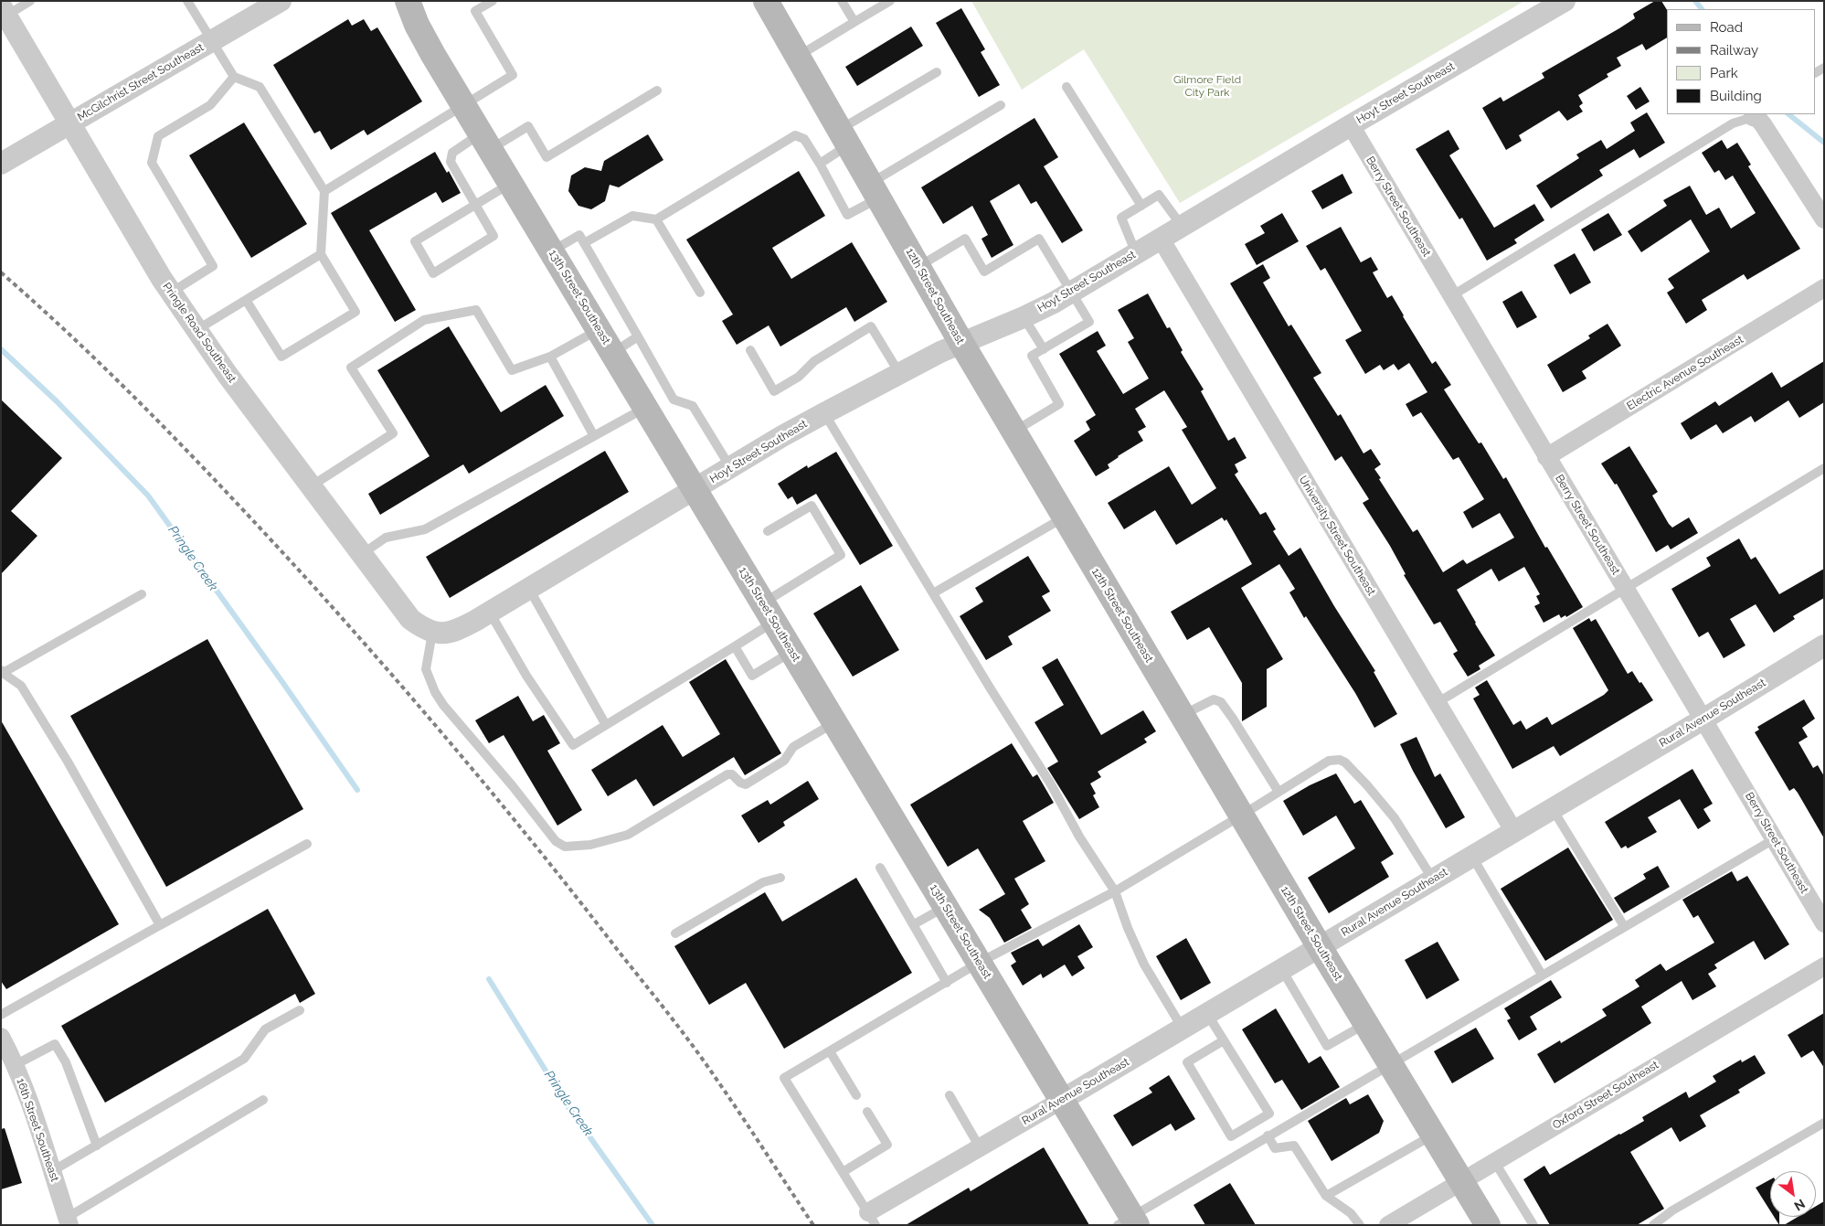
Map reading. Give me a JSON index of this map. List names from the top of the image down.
{
  "streets": {
    "main road": ["12th Street Southeast", "13th Street Southeast"],
    "street": [
      "McGilchrist Street Southeast",
      "Hoyt Street Southeast",
      "Berry Street Southeast",
      "Pringle Road Southeast",
      "Electric Avenue Southeast",
      "University Street Southeast",
      "Rural Avenue Southeast",
      "Oxford Street Southeast",
      "16th Street Southeast"
    ]
  },
  "crossings": [
    ["McGilchrist Street Southeast", "Pringle Road Southeast"],
    ["Hoyt Street Southeast", "Berry Street Southeast"],
    ["Hoyt Street Southeast", "12th Street Southeast"],
    ["Hoyt Street Southeast", "13th Street Southeast"],
    ["Hoyt Street Southeast", "Pringle Road Southeast"],
    ["Hoyt Street Southeast", "University Street Southeast"],
    ["Berry Street Southeast", "Electric Avenue Southeast"],
    ["Berry Street Southeast", "Rural Avenue Southeast"],
    ["12th Street Southeast", "Rural Avenue Southeast"],
    ["12th Street Southeast", "Oxford Street Southeast"],
    ["13th Street Southeast", "Rural Avenue Southeast"],
    ["University Street Southeast", "Rural Avenue Southeast"]
  ],
  "water": ["Pringle Creek"],
  "parks": ["Gilmore Field City Park"],
  "legend": [
    "Road",
    "Railway",
    "Park",
    "Building"
  ],
  "north": "bottom right"
}
